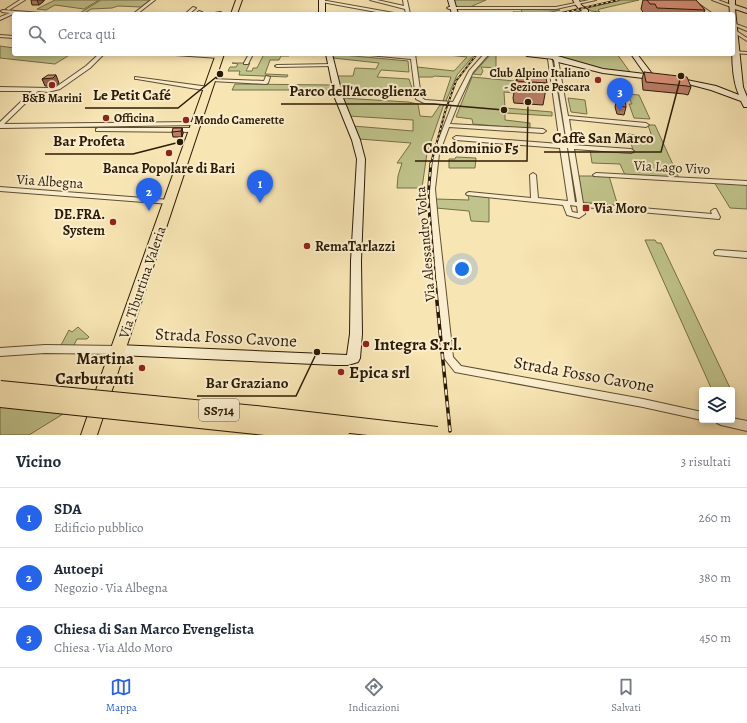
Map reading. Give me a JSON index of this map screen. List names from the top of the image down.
{
  "streets": {
    "highway": ["SS714"],
    "main road": ["Via Tiburtina Valeria"],
    "street": [
      "Via Lago Vivo",
      "Via Albegna",
      "Via Alessandro Volta",
      "Strada Fosso Cavone"
    ]
  },
  "crossings": [
    ["Via Albegna", "Via Tiburtina Valeria"],
    ["Via Alessandro Volta", "Strada Fosso Cavone"],
    ["Via Tiburtina Valeria", "Strada Fosso Cavone"]
  ],
  "places": {
    "other": [
      "Le Petit Café",
      "Caffè San Marco",
      "Club Alpino Italiano - Sezione Pescara",
      "B&B Marini",
      "Condominio F5",
      "Parco dell'Accoglienza",
      "Officina",
      "Mondo Camerette",
      "Bar Profeta",
      "Banca Popolare di Bari",
      "DE.FRA. System",
      "RemaTarlazzi",
      "Integra S.r.l.",
      "Bar Graziano",
      "Martina Carburanti",
      "Epica srl"
    ],
    "transit": ["Via Moro"]
  },
  "page": {
    "search": "Cerca qui",
    "pins": ["3", "1", "2"],
    "heading": ["Vicino", "3 risultati"],
    "list": [
      {
        "mark": "1",
        "name": "SDA",
        "note": "Edificio pubblico",
        "value": "260 m"
      },
      {
        "mark": "2",
        "name": "Autoepi",
        "note": "Negozio · Via Albegna",
        "value": "380 m"
      },
      {
        "mark": "3",
        "name": "Chiesa di San Marco Evengelista",
        "note": "Chiesa · Via Aldo Moro",
        "value": "450 m"
      }
    ],
    "nav": ["Mappa", "Indicazioni", "Salvati"]
  }
}
